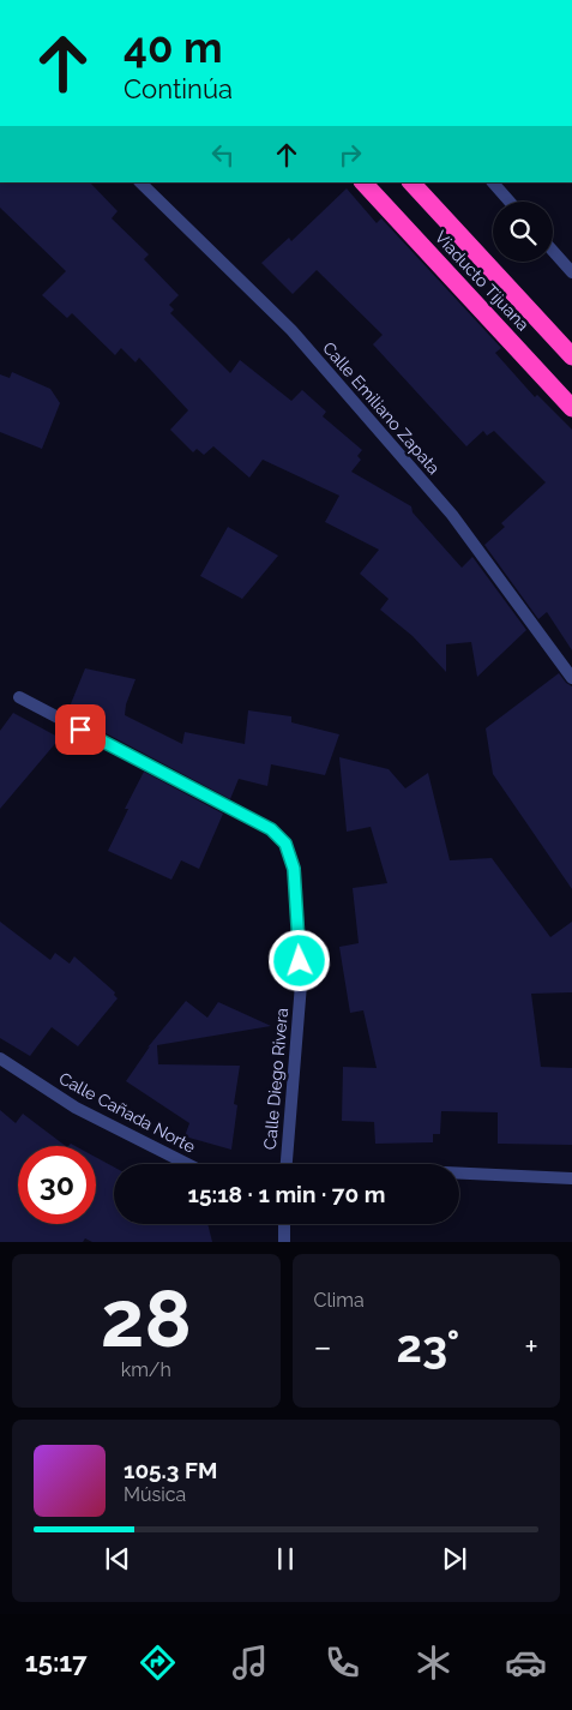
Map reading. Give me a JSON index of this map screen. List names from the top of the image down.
{
  "streets": {
    "highway": ["Viaducto Tijuana"],
    "street": ["Calle Emiliano Zapata", "Calle Diego Rivera", "Calle Cañada Norte"]
  },
  "page": {
    "turn": ["40 m", "Continúa"],
    "limit": "30",
    "trip": "15:18 · 1 min · 70 m",
    "tile": [
      ["28", "km/h"],
      "Clima"
    ],
    "heat": ["−", "23°", "+"],
    "song": ["105.3 FM", "Música"],
    "tabs": "15:17"
  }
}
